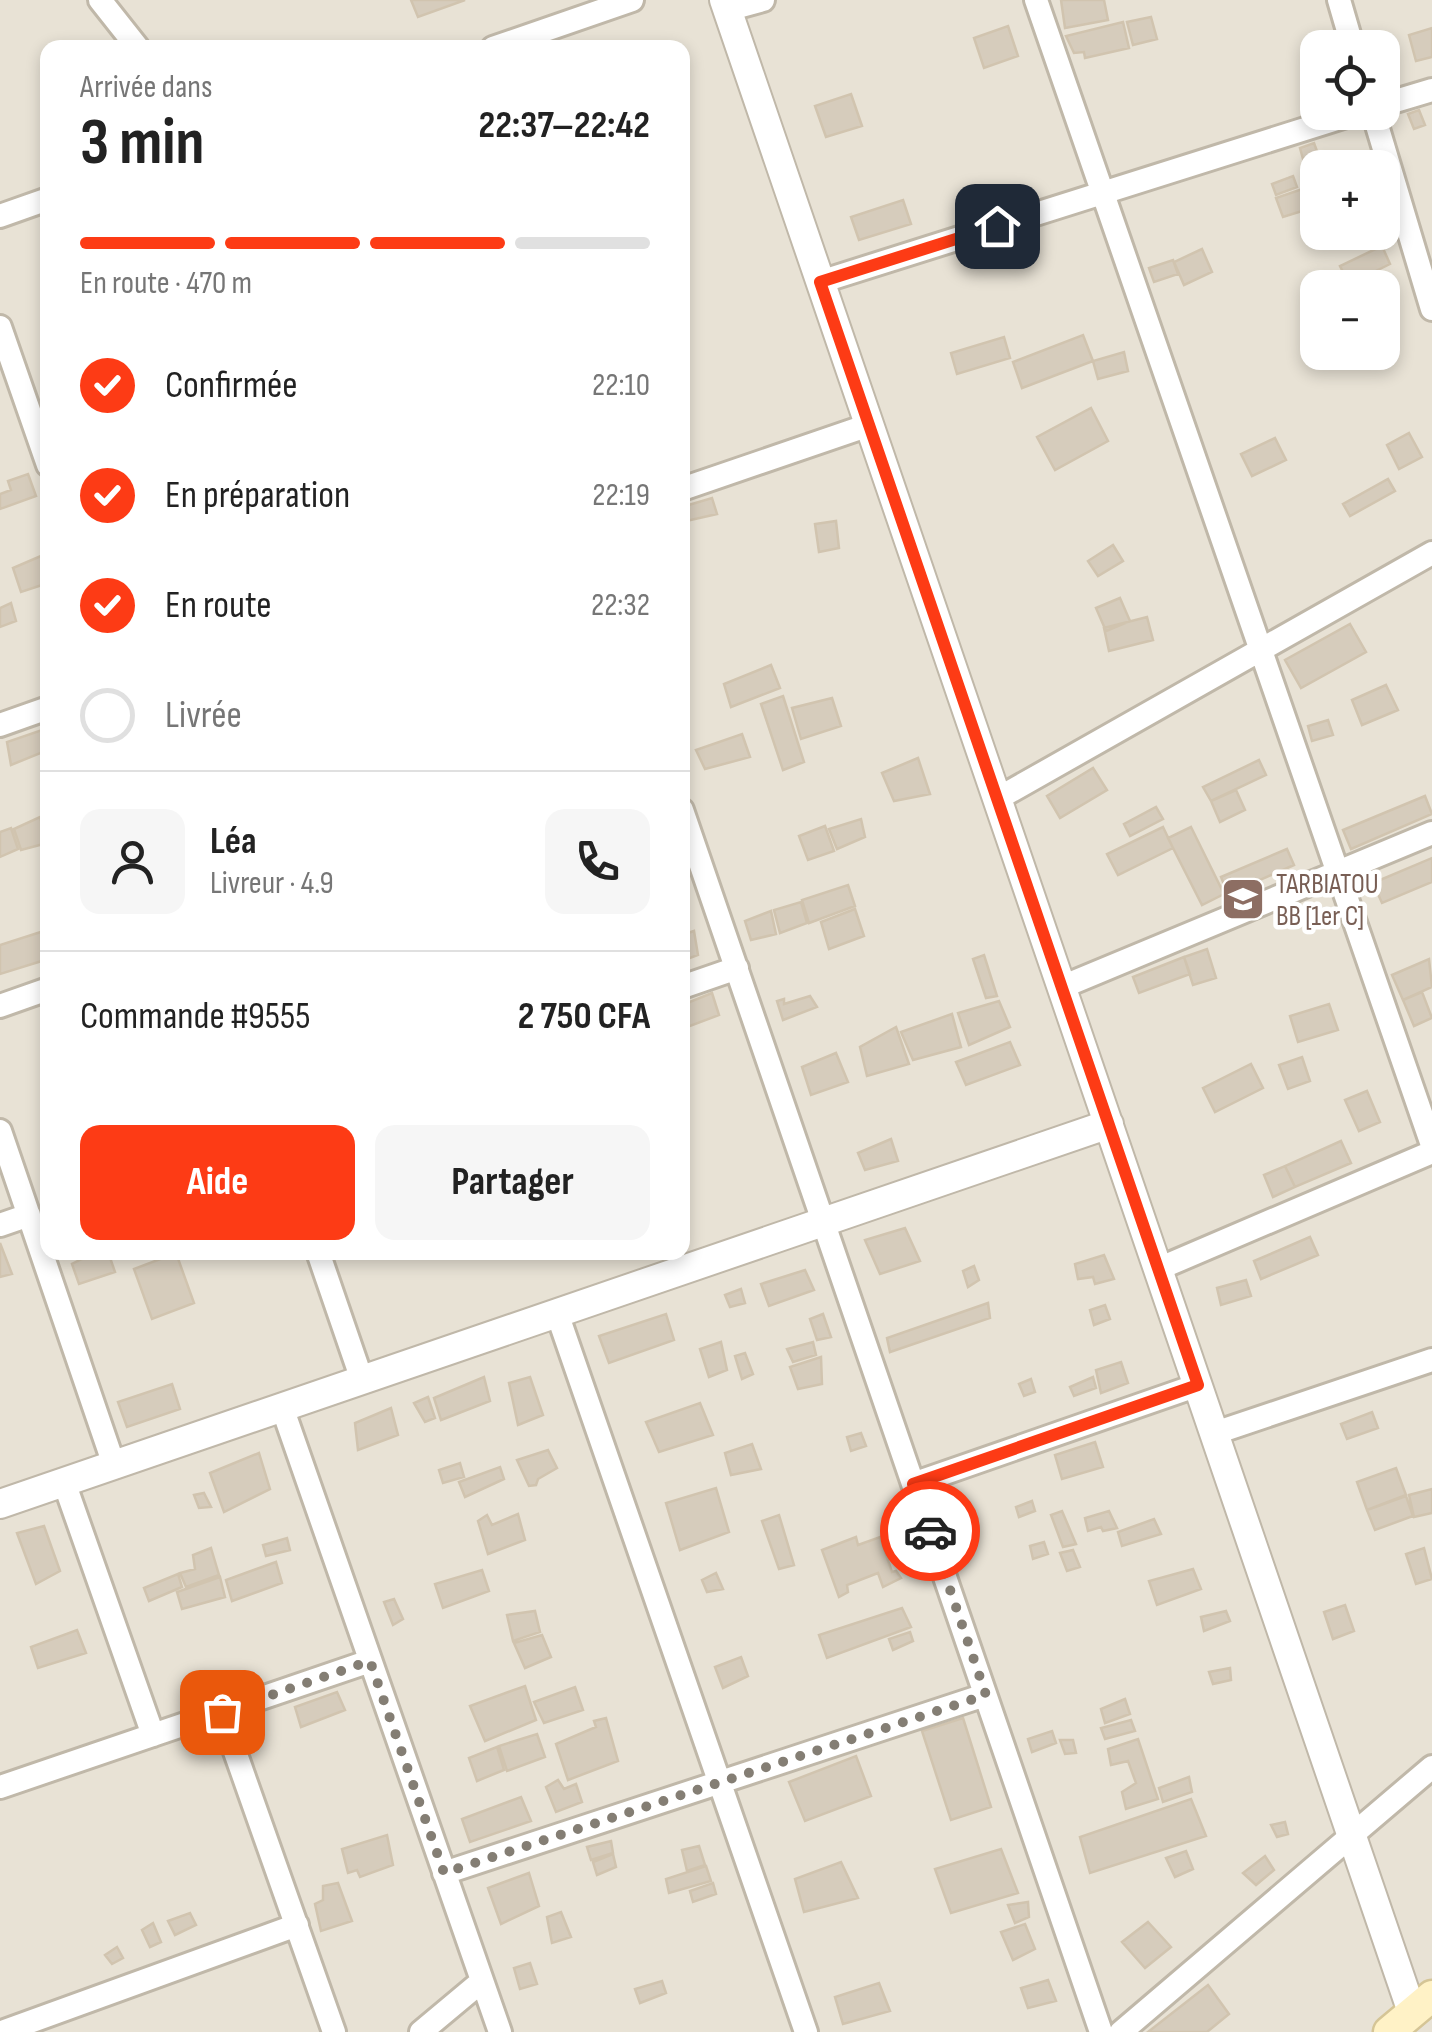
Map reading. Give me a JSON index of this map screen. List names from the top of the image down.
{
  "places": {
    "school or university": ["TARBIATOU BB [1er C]"]
  },
  "page": {
    "map_buttons": ["+", "−"],
    "heading": ["3 min", "Arrivée dans", "22:37–22:42"],
    "panel": [
      "Léa",
      "Livreur · 4.9",
      "Commande #9555",
      "2 750 CFA"
    ],
    "bar": "En route · 470 m",
    "list": [
      ["Confirmée", "22:10"],
      ["En préparation", "22:19"],
      ["En route", "22:32"],
      "Livrée"
    ],
    "buttons": ["Aide", "Partager"]
  }
}
